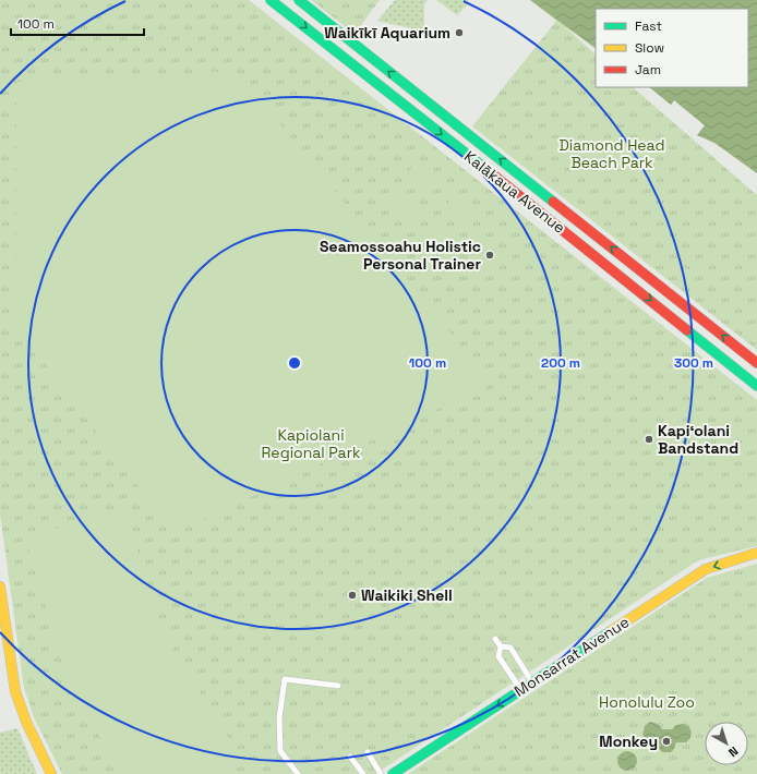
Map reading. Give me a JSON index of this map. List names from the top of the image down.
{
  "streets": {
    "street": ["Kalākaua Avenue", "Monsarrat Avenue"]
  },
  "one_way": ["Monsarrat Avenue"],
  "parks": ["Diamond Head Beach Park", "Kapiolani Regional Park", "Honolulu Zoo"],
  "places": [
    "Waikīkī Aquarium",
    "Seamossoahu Holistic Personal Trainer",
    "Kapiʻolani Bandstand",
    "Waikiki Shell",
    "Monkey"
  ],
  "legend": ["Fast", "Slow", "Jam"],
  "scale_bar": "100 m",
  "north": "bottom right",
  "rings": ["100 m", "200 m", "300 m"]
}
